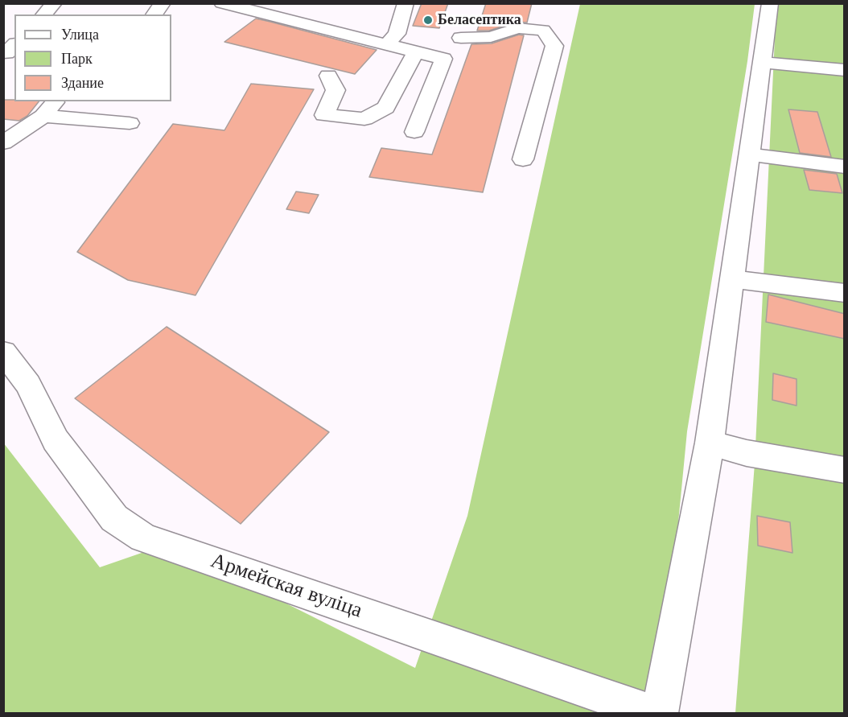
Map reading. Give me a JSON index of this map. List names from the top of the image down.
{
  "streets": {
    "street": ["Армейская вуліца"]
  },
  "places": ["Беласептика"],
  "legend": ["Улица", "Парк", "Здание"]
}
